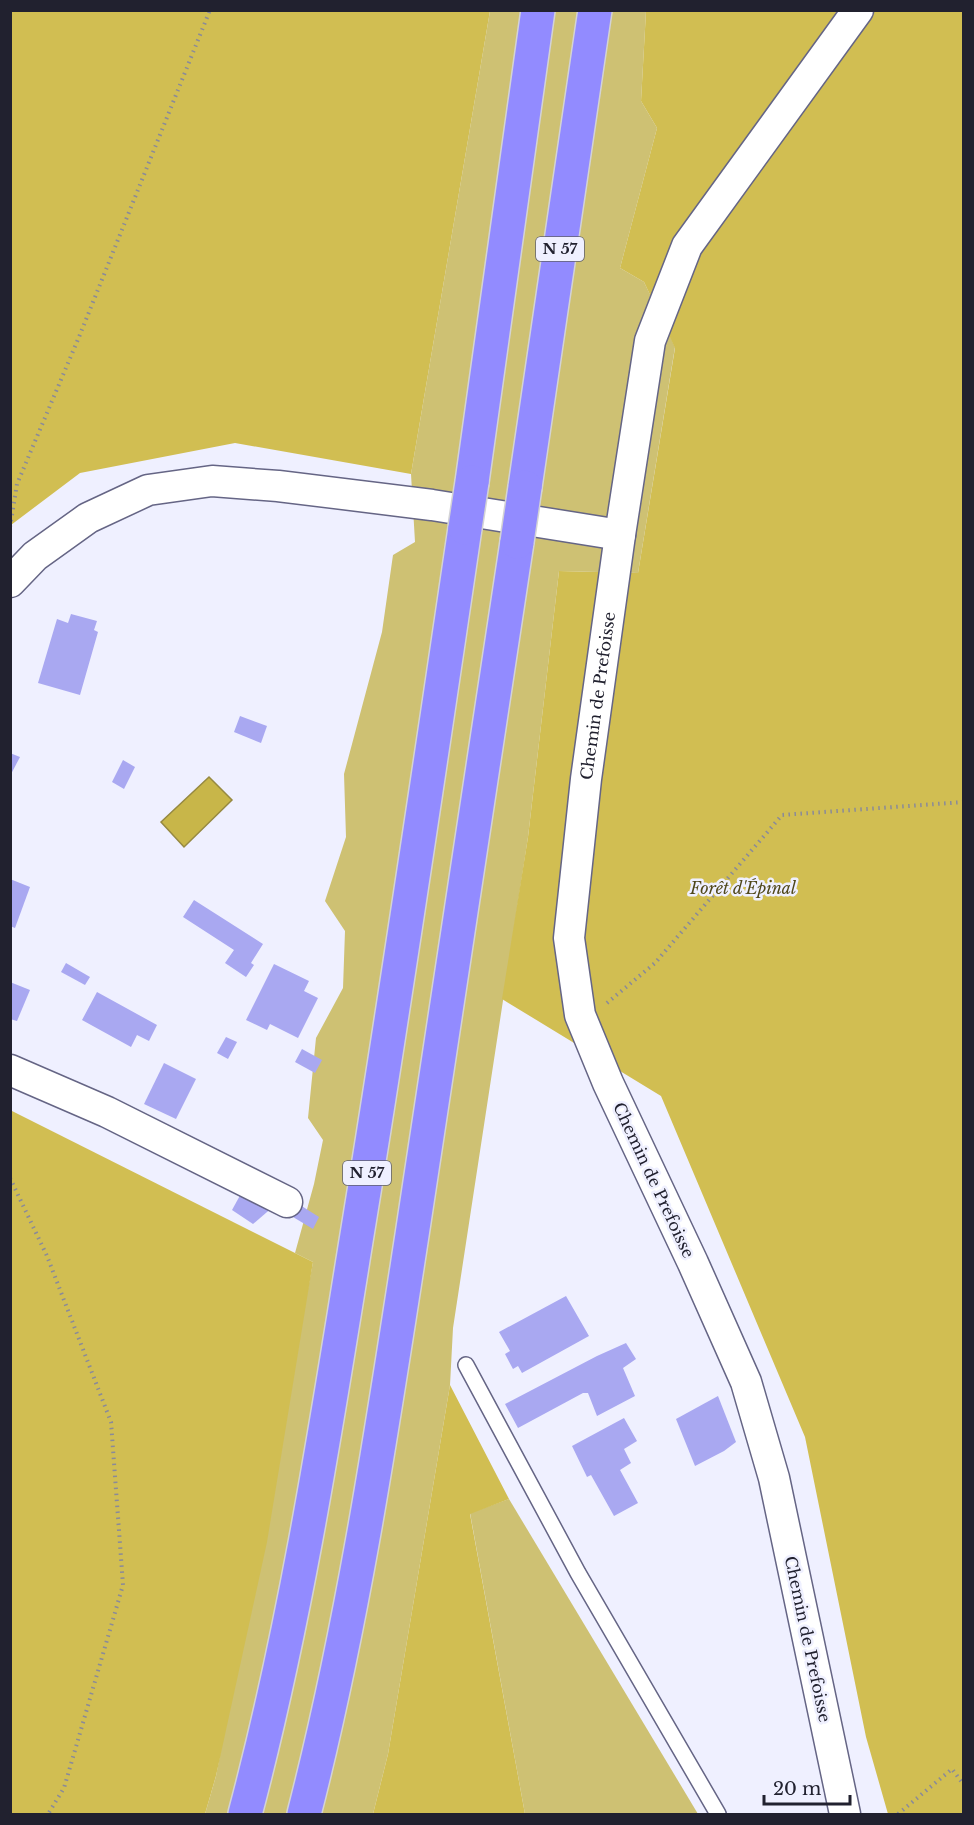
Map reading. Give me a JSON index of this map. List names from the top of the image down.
{
  "streets": {
    "highway": ["N 57"],
    "street": ["Chemin de Prefoisse"]
  },
  "parks": ["Forêt d'Épinal"],
  "scale_bar": "20 m"
}
